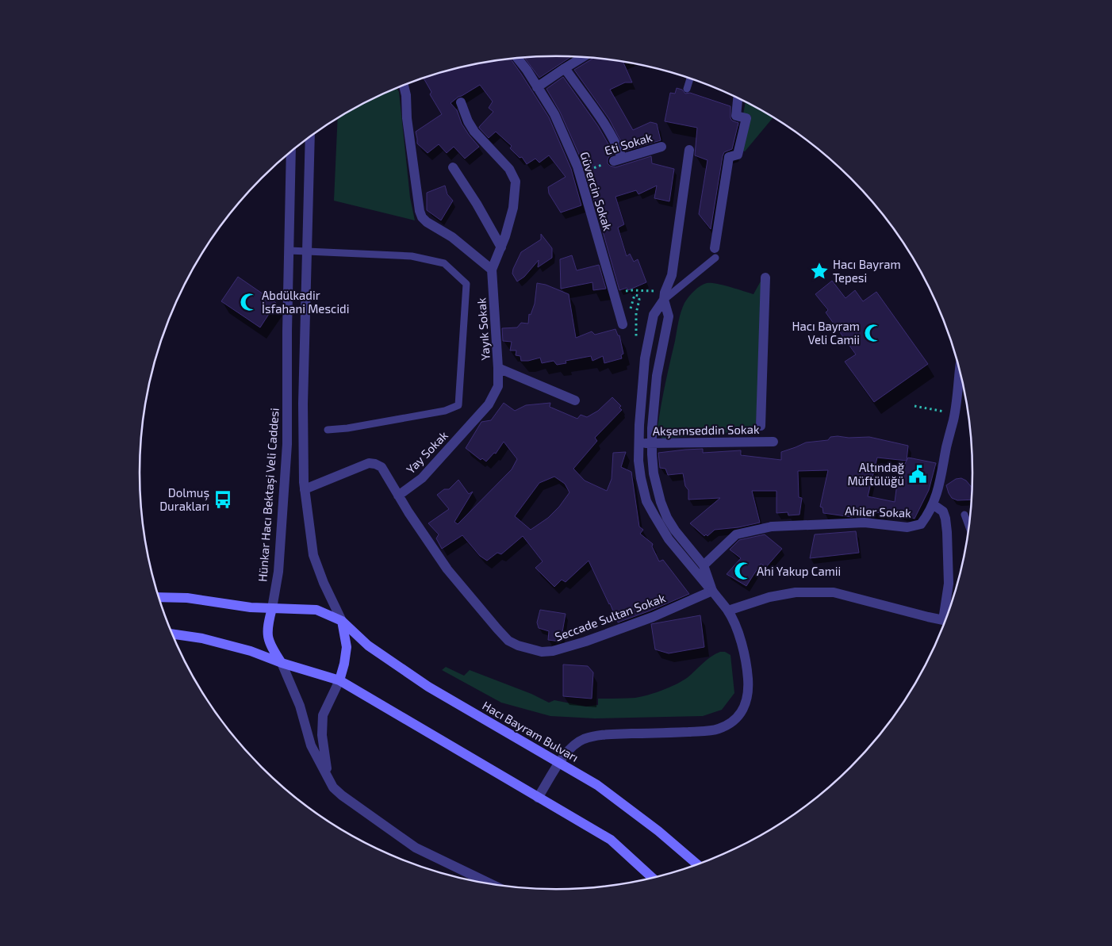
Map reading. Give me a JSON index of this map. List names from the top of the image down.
{
  "streets": {
    "main road": ["Hacı Bayram Bulvarı"],
    "street": [
      "Eti Sokak",
      "Güvercin Sokak",
      "Yayık Sokak",
      "Akşemseddin Sokak",
      "Yay Sokak",
      "Hünkar Hacı Bektaşi Veli Caddesi",
      "Ahiler Sokak",
      "Seccade Sultan Sokak"
    ]
  },
  "crossings": [
    ["Eti Sokak", "Güvercin Sokak"],
    ["Yayık Sokak", "Yay Sokak"],
    ["Yay Sokak", "Seccade Sultan Sokak"],
    ["Hünkar Hacı Bektaşi Veli Caddesi", "Hacı Bayram Bulvarı"]
  ],
  "places": {
    "place": ["Hacı Bayram Tepesi"],
    "mosque": ["Abdülkadir İsfahani Mescidi", "Hacı Bayram Veli Camii", "Ahi Yakup Camii"],
    "public building": ["Altındağ Müftülüğü"],
    "bus stop": ["Dolmuş Durakları"]
  }
}
